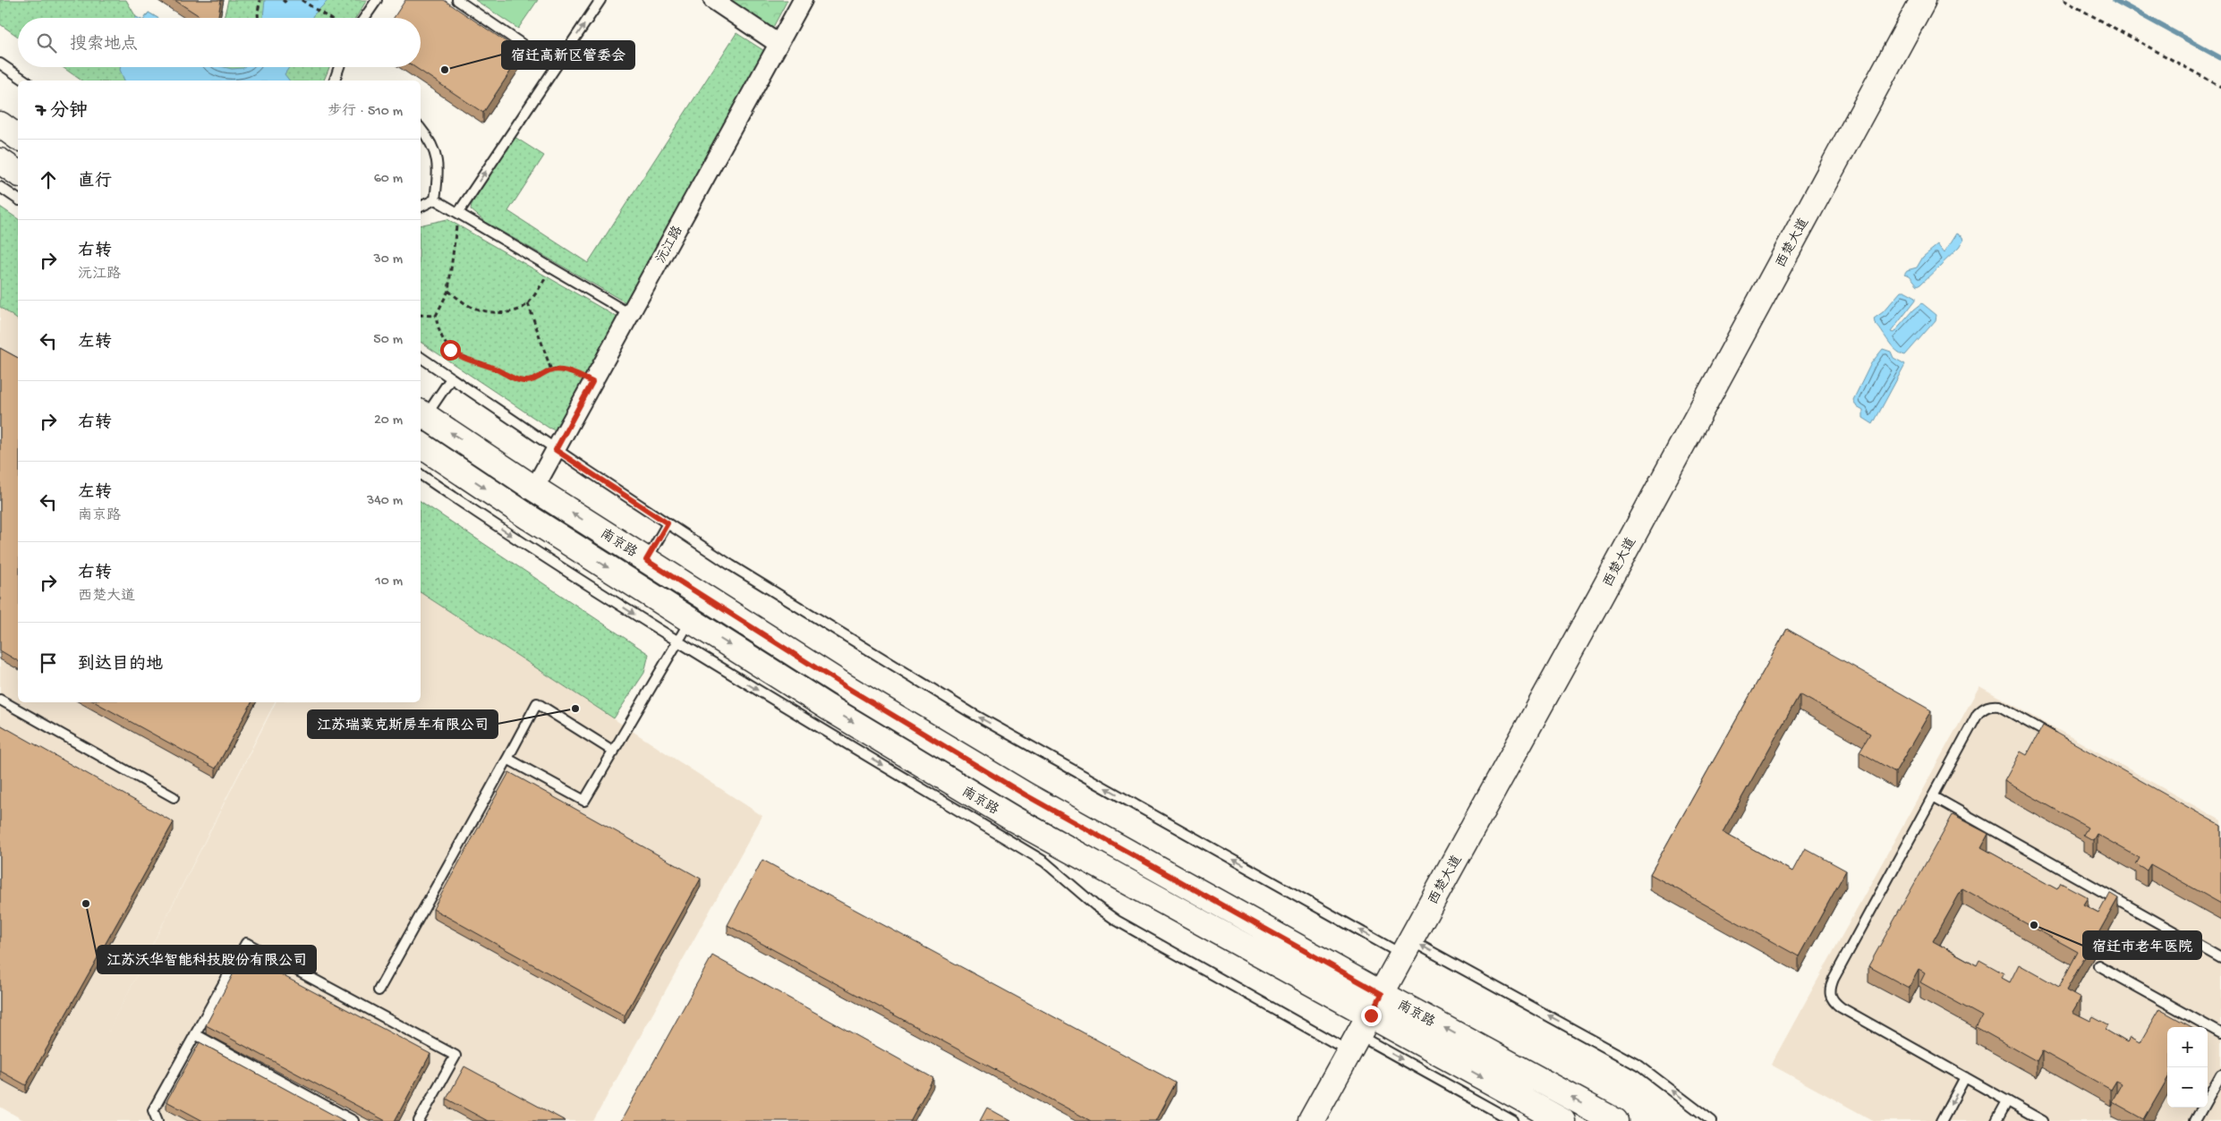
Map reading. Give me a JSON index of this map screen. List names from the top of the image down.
{
  "streets": {
    "main road": ["西楚大道", "南京路"],
    "street": ["沅江路"]
  },
  "crossings": [
    ["西楚大道", "南京路"],
    ["沅江路", "南京路"]
  ],
  "places": [
    "宿迁高新区管委会",
    "江苏瑞莱克斯房车有限公司",
    "江苏沃华智能科技股份有限公司",
    "宿迁市老年医院"
  ],
  "page": {
    "search": "搜索地点",
    "heading": ["7 分钟", "步行 · 510 m"],
    "list": [
      ["直行", "60 m"],
      ["右转", "沅江路", "30 m"],
      ["左转", "50 m"],
      ["右转", "20 m"],
      ["左转", "南京路", "340 m"],
      ["右转", "西楚大道", "10 m"],
      "到达目的地"
    ],
    "map_buttons": ["+", "−"]
  }
}
